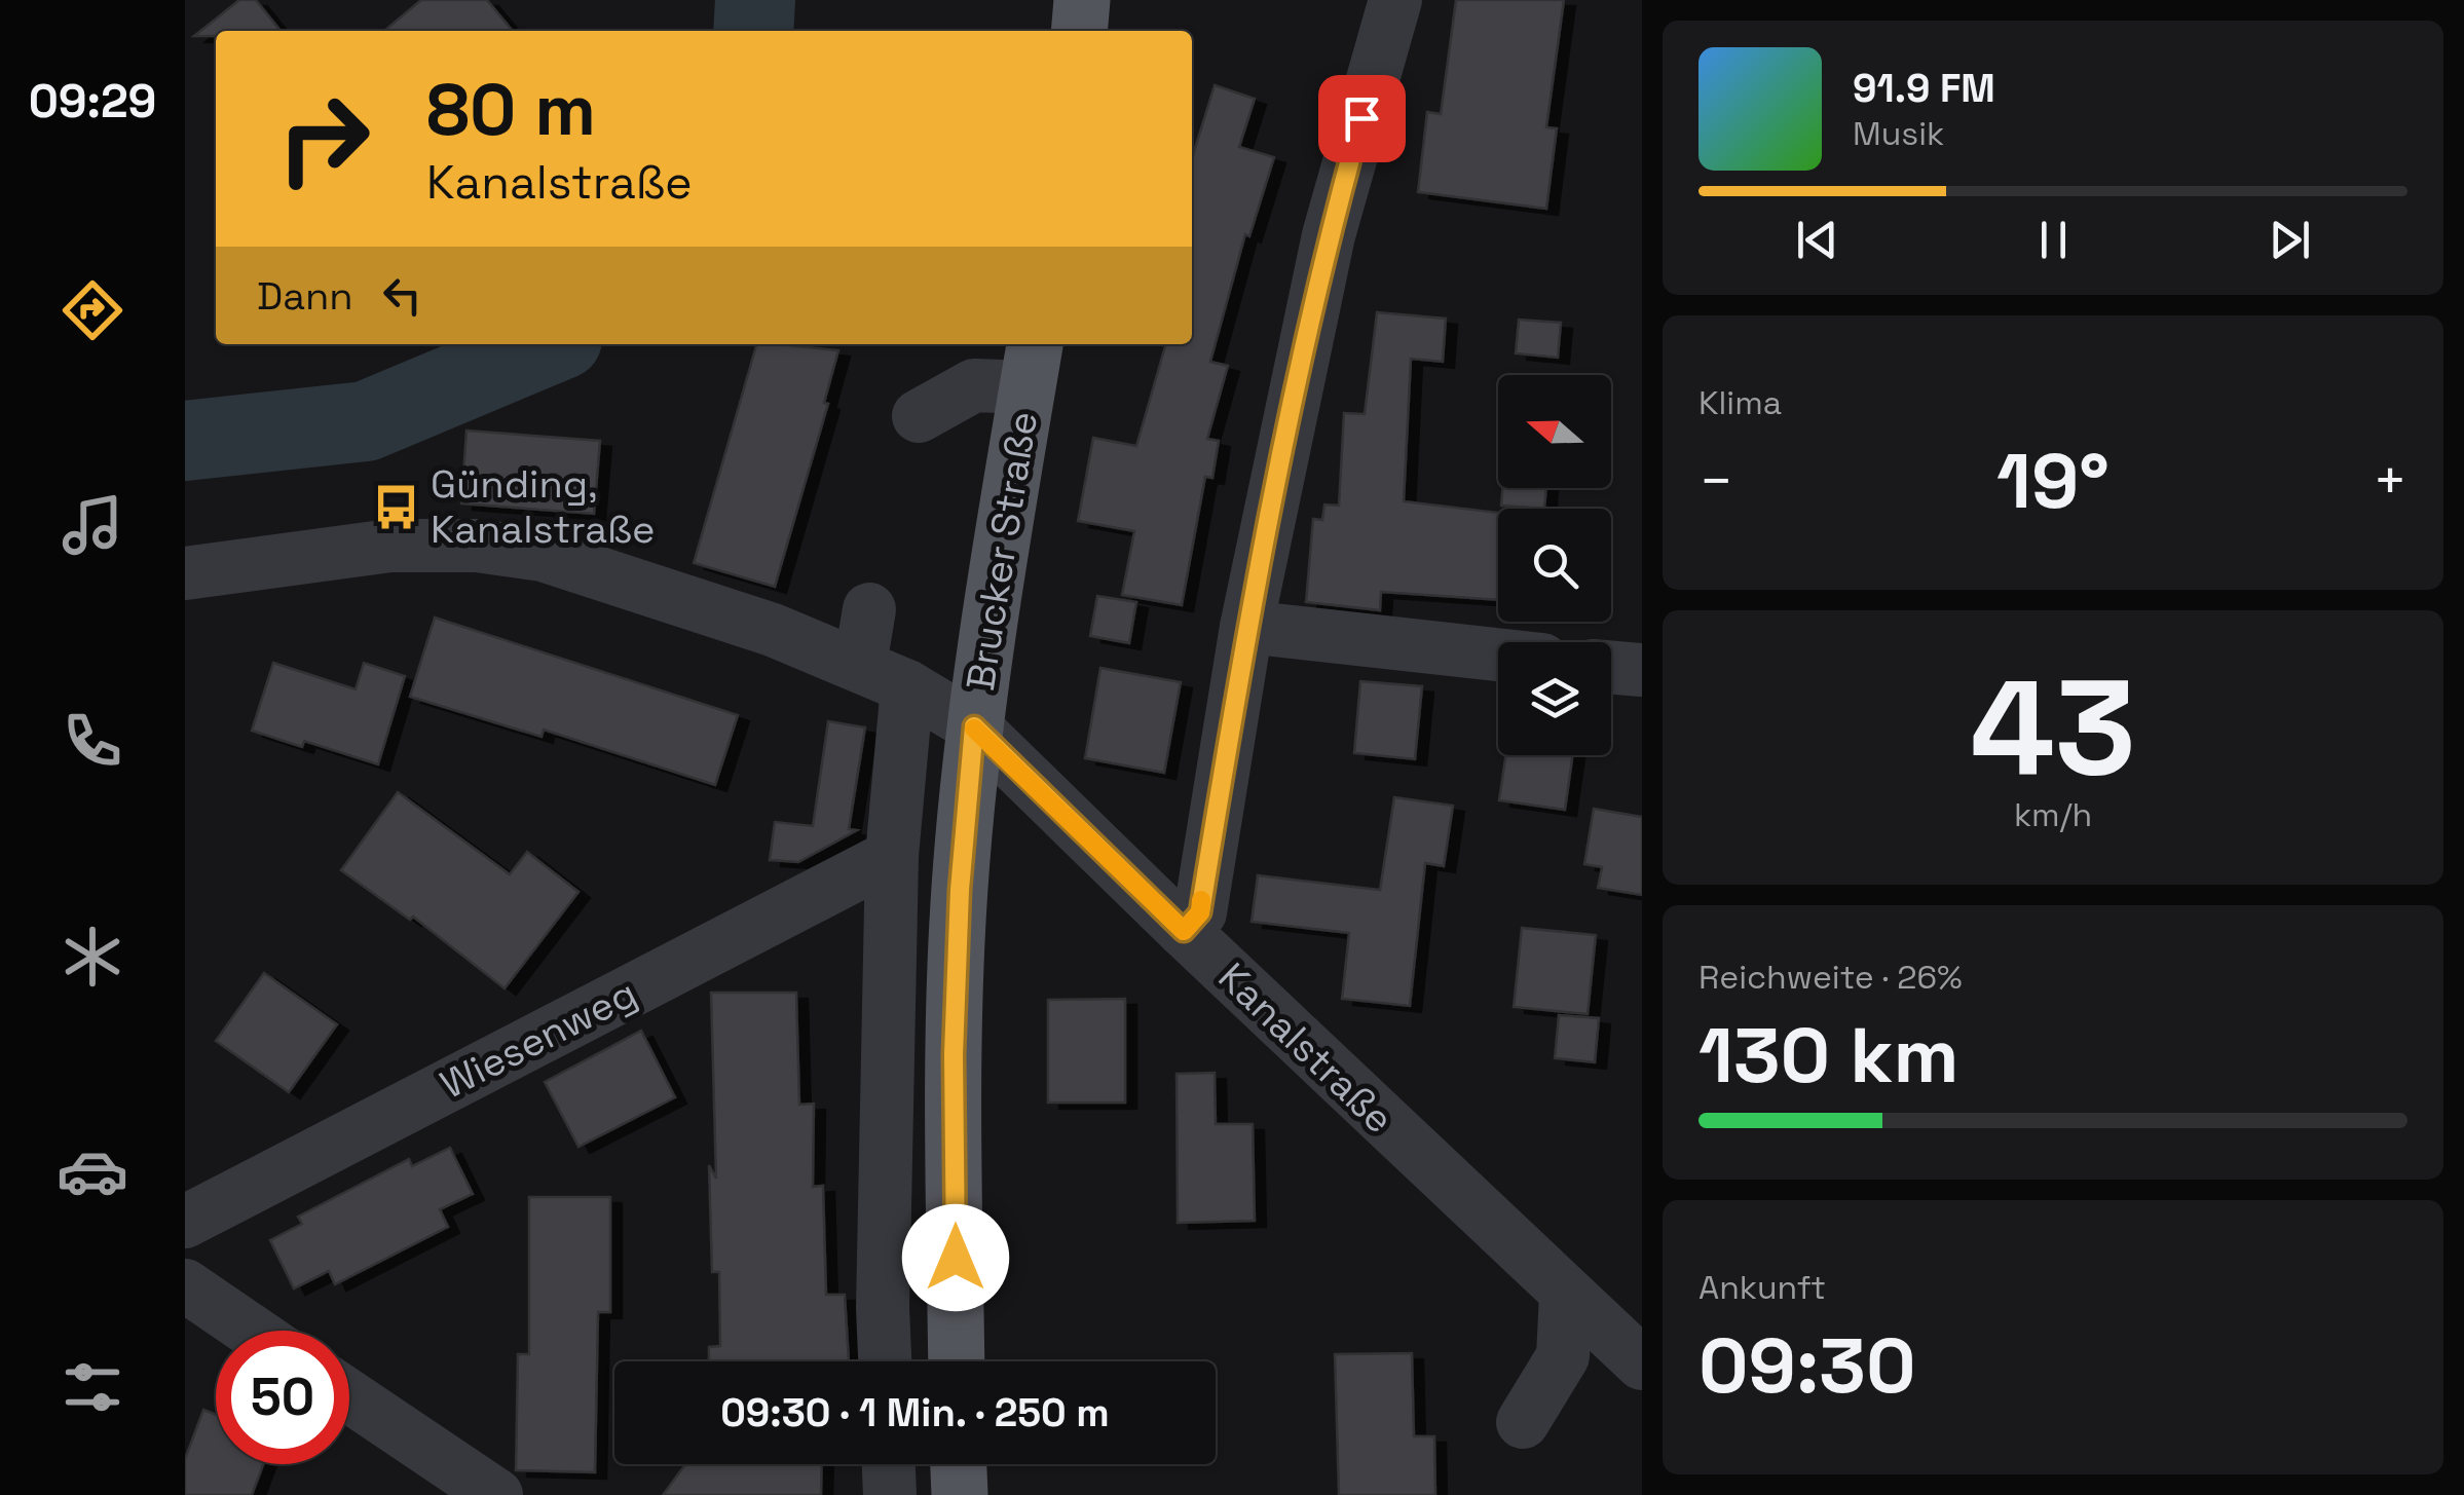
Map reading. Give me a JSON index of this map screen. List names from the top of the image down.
{
  "streets": {
    "main road": ["Brucker Straße"],
    "street": ["Wiesenweg", "Kanalstraße"]
  },
  "crossings": [
    ["Brucker Straße", "Kanalstraße"]
  ],
  "places": {
    "bus stop": ["Günding, Kanalstraße"]
  },
  "north": "left",
  "page": {
    "tabs": "09:29",
    "turn": ["80 m", "Kanalstraße"],
    "song": ["91.9 FM", "Musik"],
    "then": "Dann",
    "tile": [
      "Klima",
      ["43", "km/h"],
      ["Reichweite · 26%", "130 km"],
      ["Ankunft", "09:30"]
    ],
    "heat": ["−", "19°", "+"],
    "limit": "50",
    "trip": "09:30 · 1 Min. · 250 m"
  }
}
